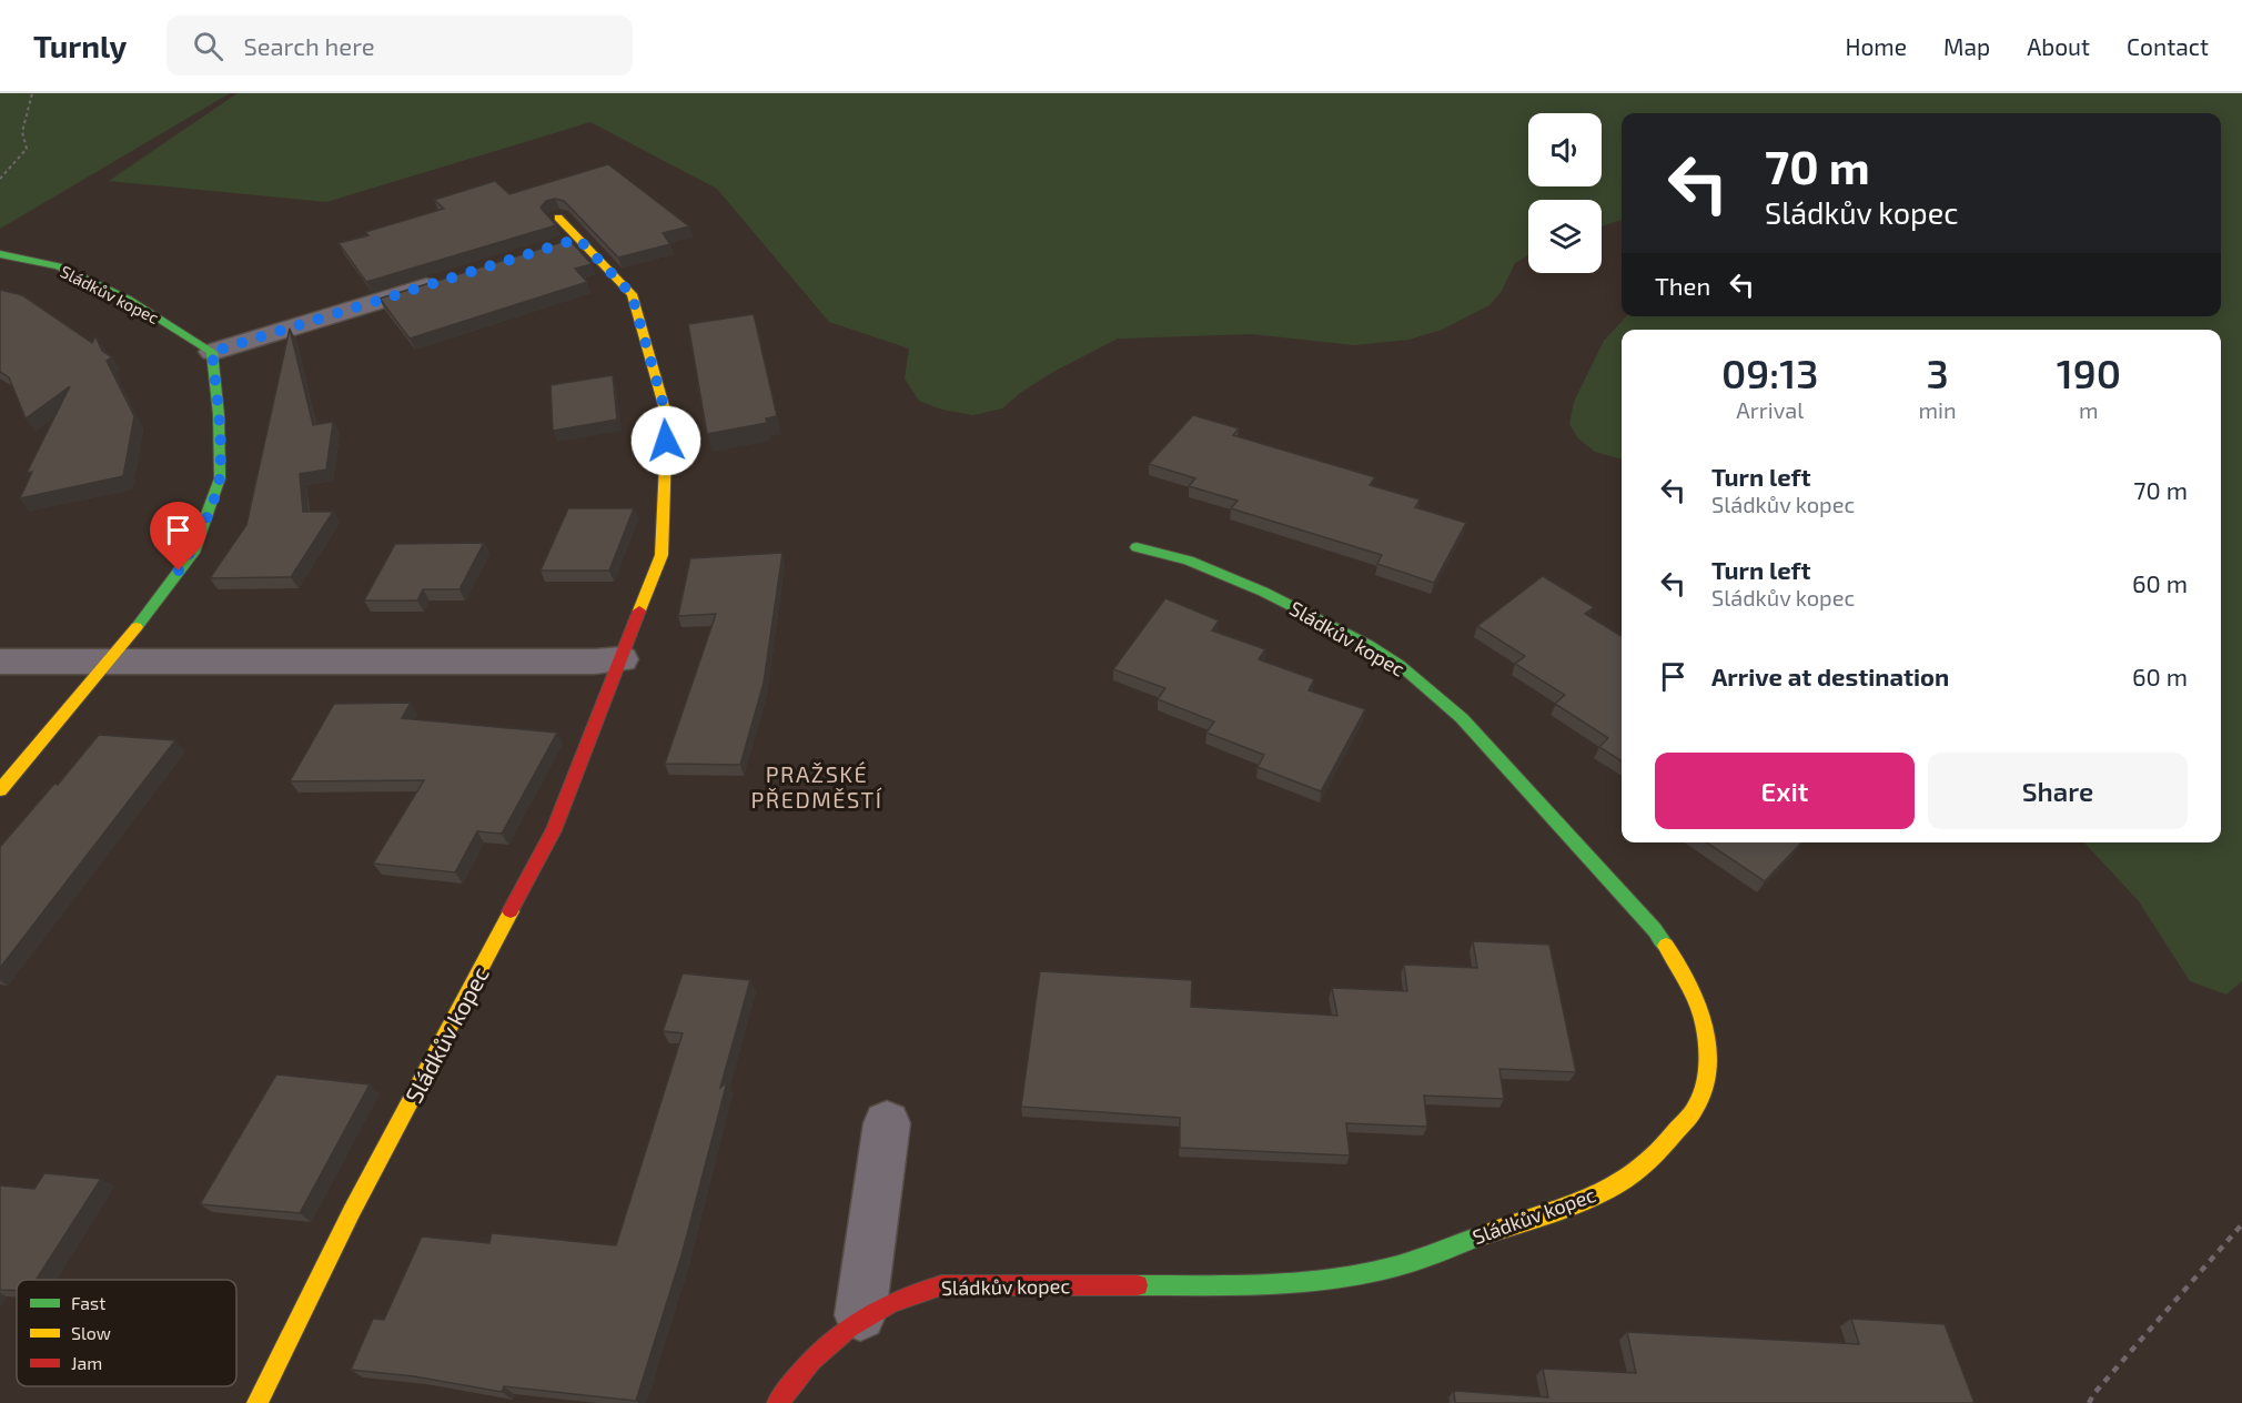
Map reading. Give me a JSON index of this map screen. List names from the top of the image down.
{
  "streets": {
    "street": ["Sládkův kopec"]
  },
  "districts": ["PRAŽSKÉ PŘEDMĚSTÍ"],
  "legend": ["Fast", "Slow", "Jam"],
  "page": {
    "header": "Turnly",
    "search": "Search here",
    "nav": [
      "Home",
      "Map",
      "About",
      "Contact"
    ],
    "turn": ["70 m", "Sládkův kopec"],
    "then": "Then",
    "eta": [
      "09:13",
      "Arrival",
      "3",
      "min",
      "190",
      "m"
    ],
    "list": [
      {
        "name": "Turn left",
        "note": "Sládkův kopec",
        "value": "70 m"
      },
      {
        "name": "Turn left",
        "note": "Sládkův kopec",
        "value": "60 m"
      },
      {
        "name": "Arrive at destination",
        "value": "60 m"
      }
    ],
    "buttons": ["Exit", "Share"]
  }
}
